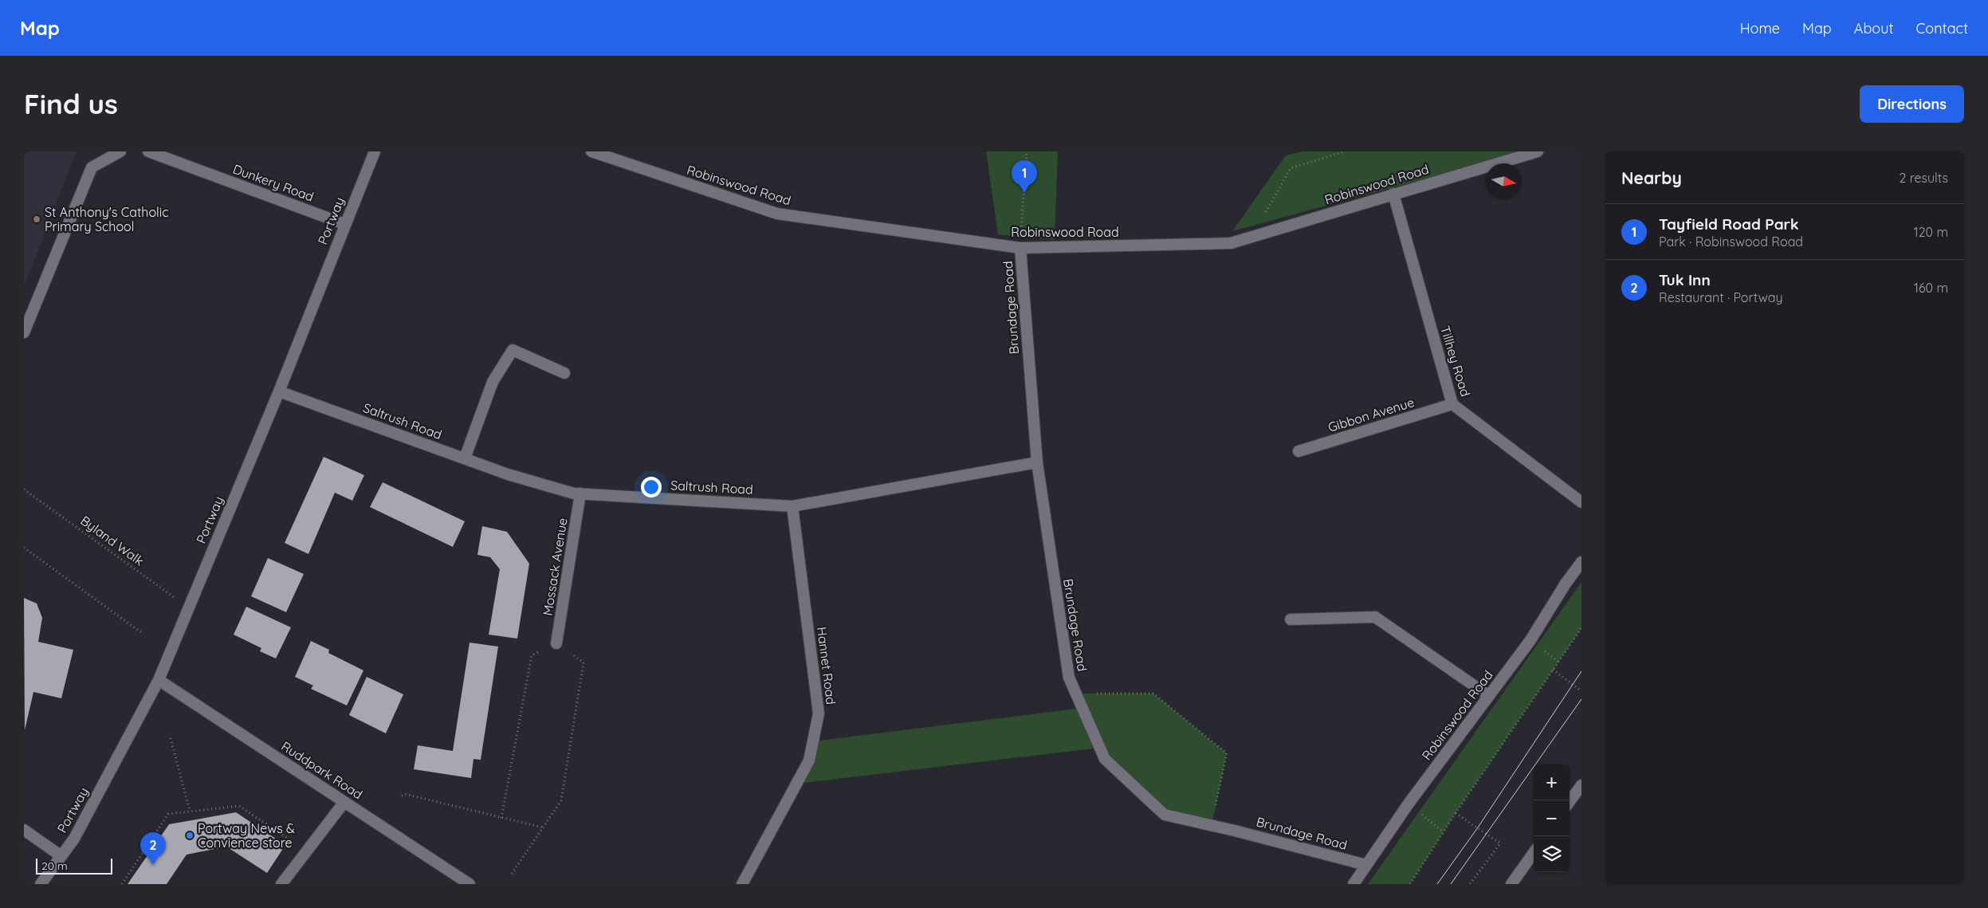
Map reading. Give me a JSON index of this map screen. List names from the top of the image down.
{
  "streets": {
    "street": [
      "Dunkery Road",
      "Robinswood Road",
      "Portway",
      "Brundage Road",
      "Tillhey Road",
      "Gibbon Avenue",
      "Saltrush Road",
      "Mossack Avenue",
      "Hannet Road",
      "Ruddpark Road"
    ],
    "path": ["Byland Walk"]
  },
  "crossings": [
    ["Dunkery Road", "Portway"],
    ["Robinswood Road", "Brundage Road"],
    ["Robinswood Road", "Tillhey Road"],
    ["Portway", "Saltrush Road"],
    ["Portway", "Byland Walk"],
    ["Portway", "Ruddpark Road"],
    ["Brundage Road", "Saltrush Road"],
    ["Tillhey Road", "Gibbon Avenue"],
    ["Saltrush Road", "Mossack Avenue"],
    ["Saltrush Road", "Hannet Road"]
  ],
  "places": ["St Anthony's Catholic Primary School", "Portway News & Convience store"],
  "scale_bar": "20 m",
  "north": "right",
  "page": {
    "header": "Map",
    "nav": [
      "Home",
      "Map",
      "About",
      "Contact"
    ],
    "buttons": "Directions",
    "title": "Find us",
    "heading": ["Nearby", "2 results"],
    "pins": ["1", "2"],
    "list": [
      {
        "mark": "1",
        "name": "Tayfield Road Park",
        "note": "Park · Robinswood Road",
        "value": "120 m"
      },
      {
        "mark": "2",
        "name": "Tuk Inn",
        "note": "Restaurant · Portway",
        "value": "160 m"
      }
    ],
    "map_buttons": ["+", "−"],
    "scale": "20 m"
  }
}
